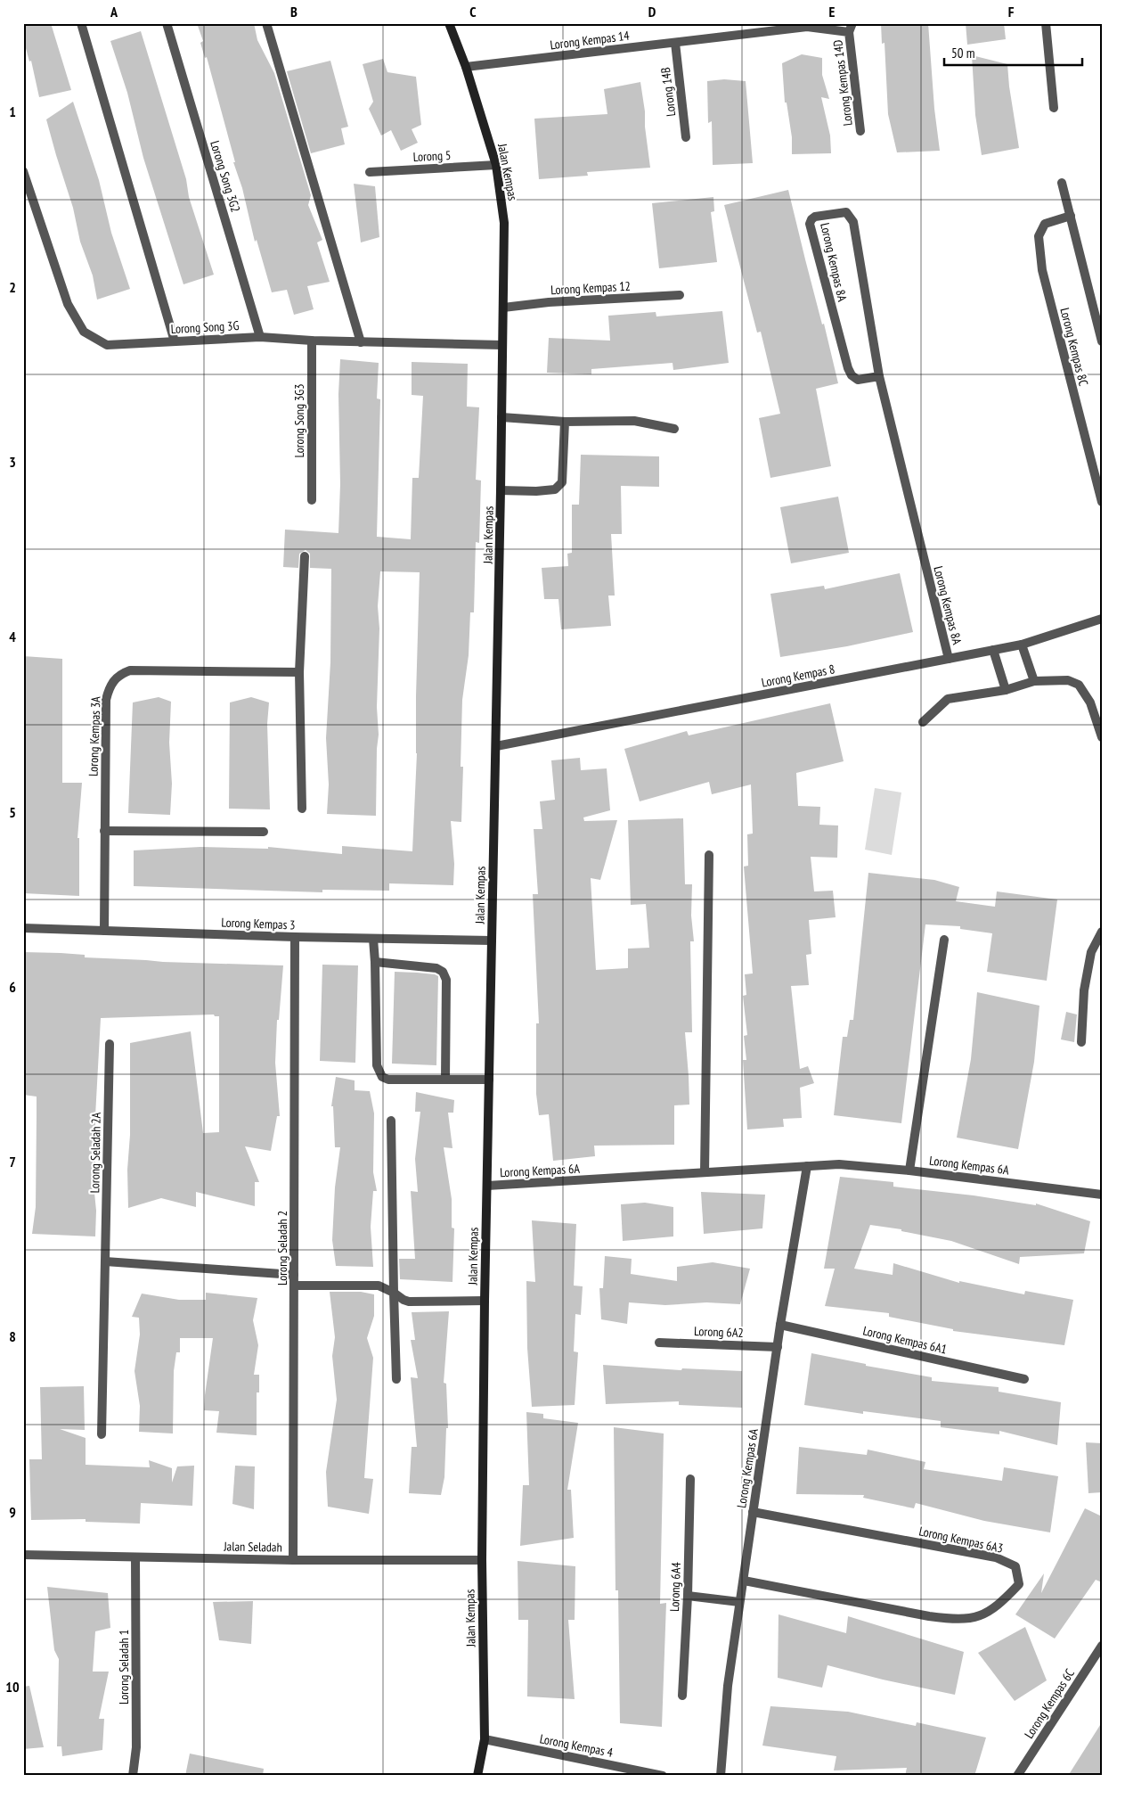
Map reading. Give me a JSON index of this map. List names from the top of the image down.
{
  "streets": {
    "street": [
      "Lorong Kempas 14",
      "Lorong Kempas 14D",
      "Lorong 14B",
      "Lorong 5",
      "Jalan Kempas",
      "Lorong Song 3G2",
      "Lorong Kempas 8A",
      "Lorong Kempas 12",
      "Lorong Song 3G",
      "Lorong Kempas 8C",
      "Lorong Song 3G3",
      "Lorong Kempas 8",
      "Lorong Kempas 3A",
      "Lorong Kempas 3",
      "Lorong Seladah 2A",
      "Lorong Kempas 6A",
      "Lorong Seladah 2",
      "Lorong 6A2",
      "Lorong Kempas 6A1",
      "Lorong Kempas 6A3",
      "Jalan Seladah",
      "Lorong 6A4",
      "Lorong Seladah 1",
      "Lorong Kempas 6C",
      "Lorong Kempas 4"
    ]
  },
  "crossings": [
    ["Lorong Kempas 14", "Lorong Kempas 14D"],
    ["Lorong Kempas 14", "Lorong 14B"],
    ["Lorong Kempas 14", "Jalan Kempas"],
    ["Lorong 5", "Jalan Kempas"],
    ["Jalan Kempas", "Lorong Kempas 12"],
    ["Jalan Kempas", "Lorong Song 3G"],
    ["Jalan Kempas", "Lorong Kempas 8"],
    ["Jalan Kempas", "Lorong Kempas 3"],
    ["Jalan Kempas", "Lorong Kempas 6A"],
    ["Jalan Kempas", "Jalan Seladah"],
    ["Jalan Kempas", "Lorong Kempas 4"],
    ["Lorong Song 3G2", "Lorong Song 3G"],
    ["Lorong Kempas 8A", "Lorong Kempas 8"],
    ["Lorong Song 3G", "Lorong Song 3G3"],
    ["Lorong Kempas 3A", "Lorong Kempas 3"],
    ["Lorong Kempas 3", "Lorong Seladah 2"],
    ["Lorong Kempas 6A", "Lorong 6A2"],
    ["Lorong Kempas 6A", "Lorong Kempas 6A1"],
    ["Lorong Kempas 6A", "Lorong Kempas 6A3"],
    ["Lorong Seladah 2", "Jalan Seladah"],
    ["Jalan Seladah", "Lorong Seladah 1"]
  ],
  "scale_bar": "50 m",
  "grid": {
    "columns": [
      "A",
      "B",
      "C",
      "D",
      "E",
      "F"
    ],
    "rows": [
      "1",
      "2",
      "3",
      "4",
      "5",
      "6",
      "7",
      "8",
      "9",
      "10"
    ]
  }
}
